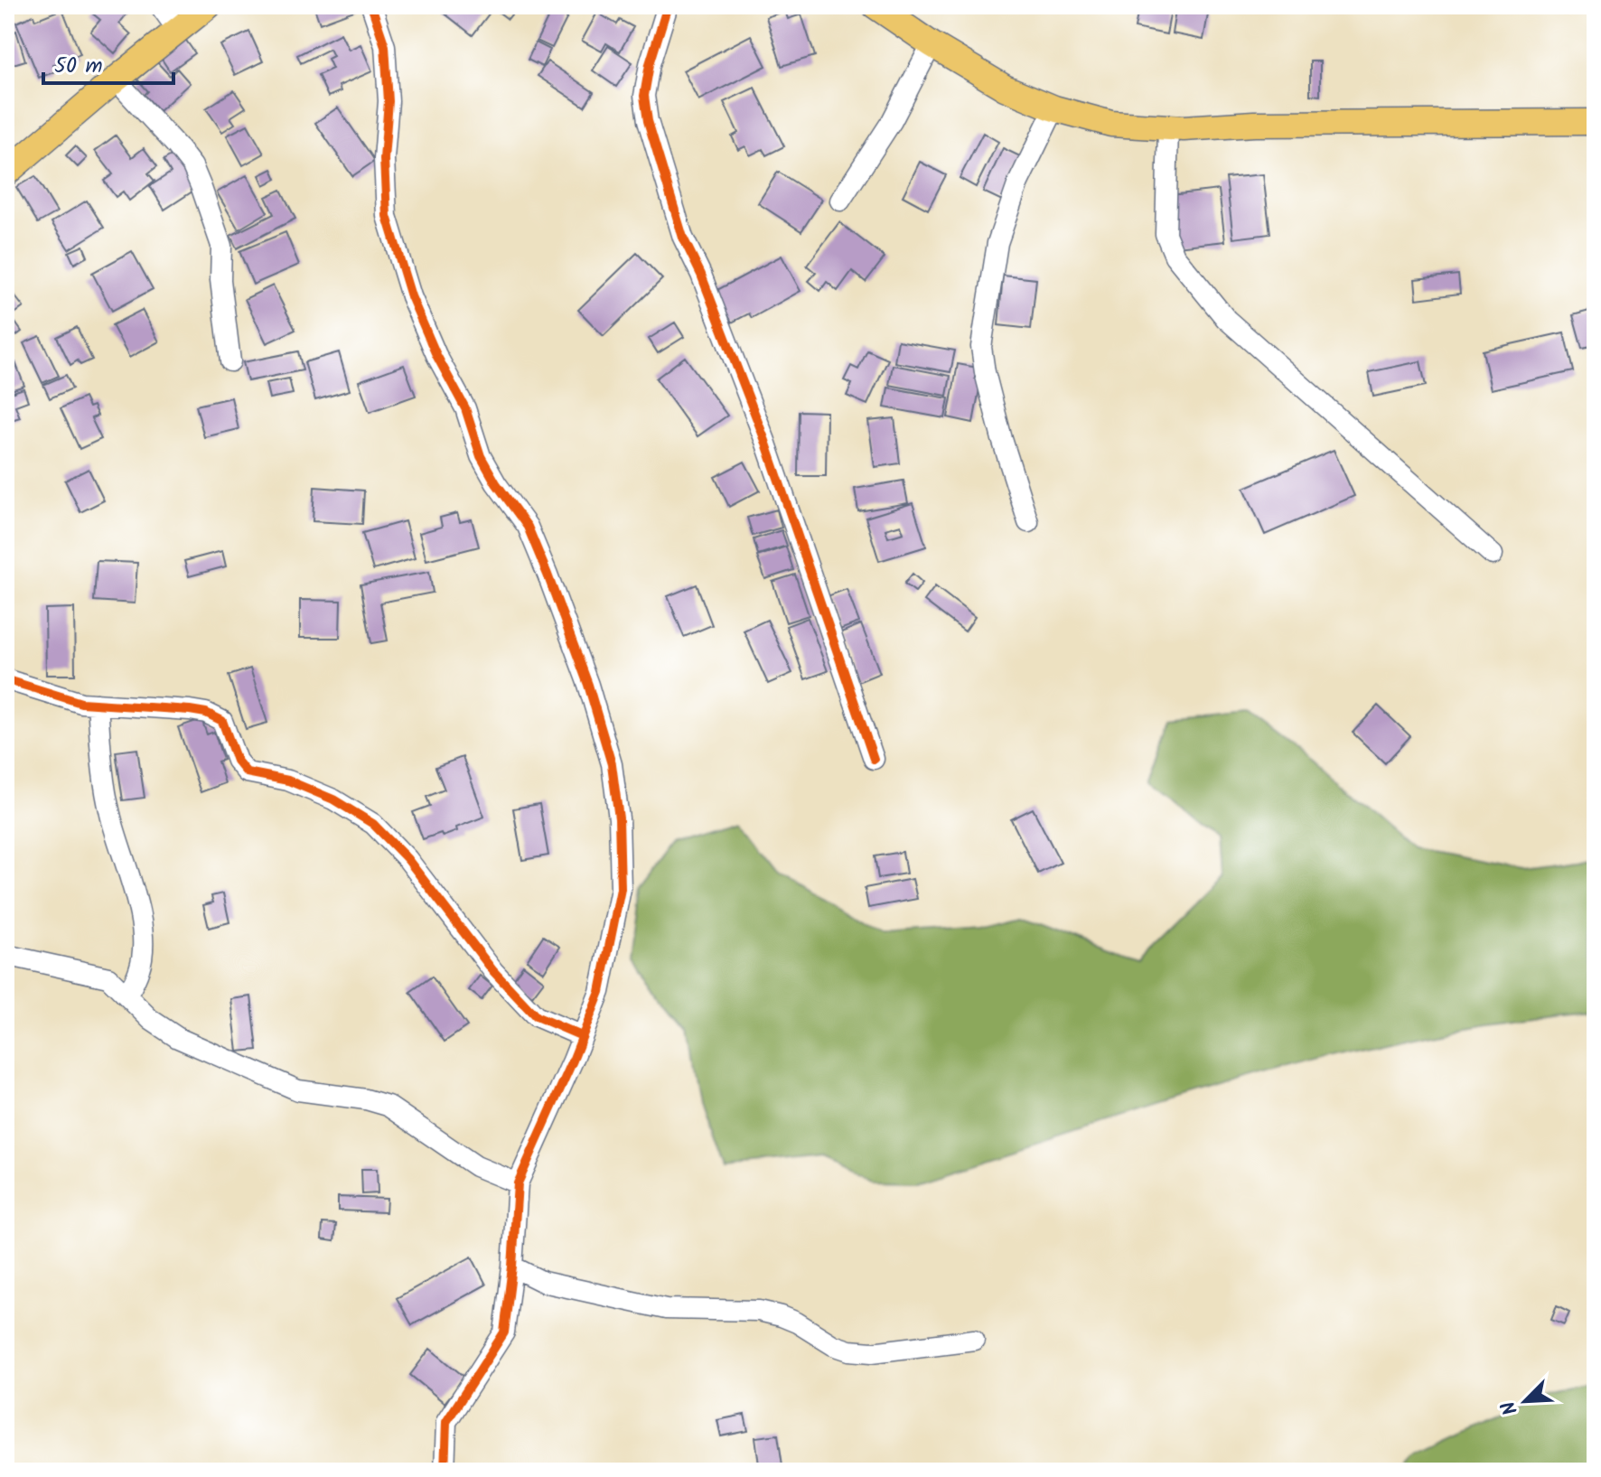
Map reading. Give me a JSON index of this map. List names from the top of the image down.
{
  "scale_bar": "50 m",
  "north": "bottom left"
}
